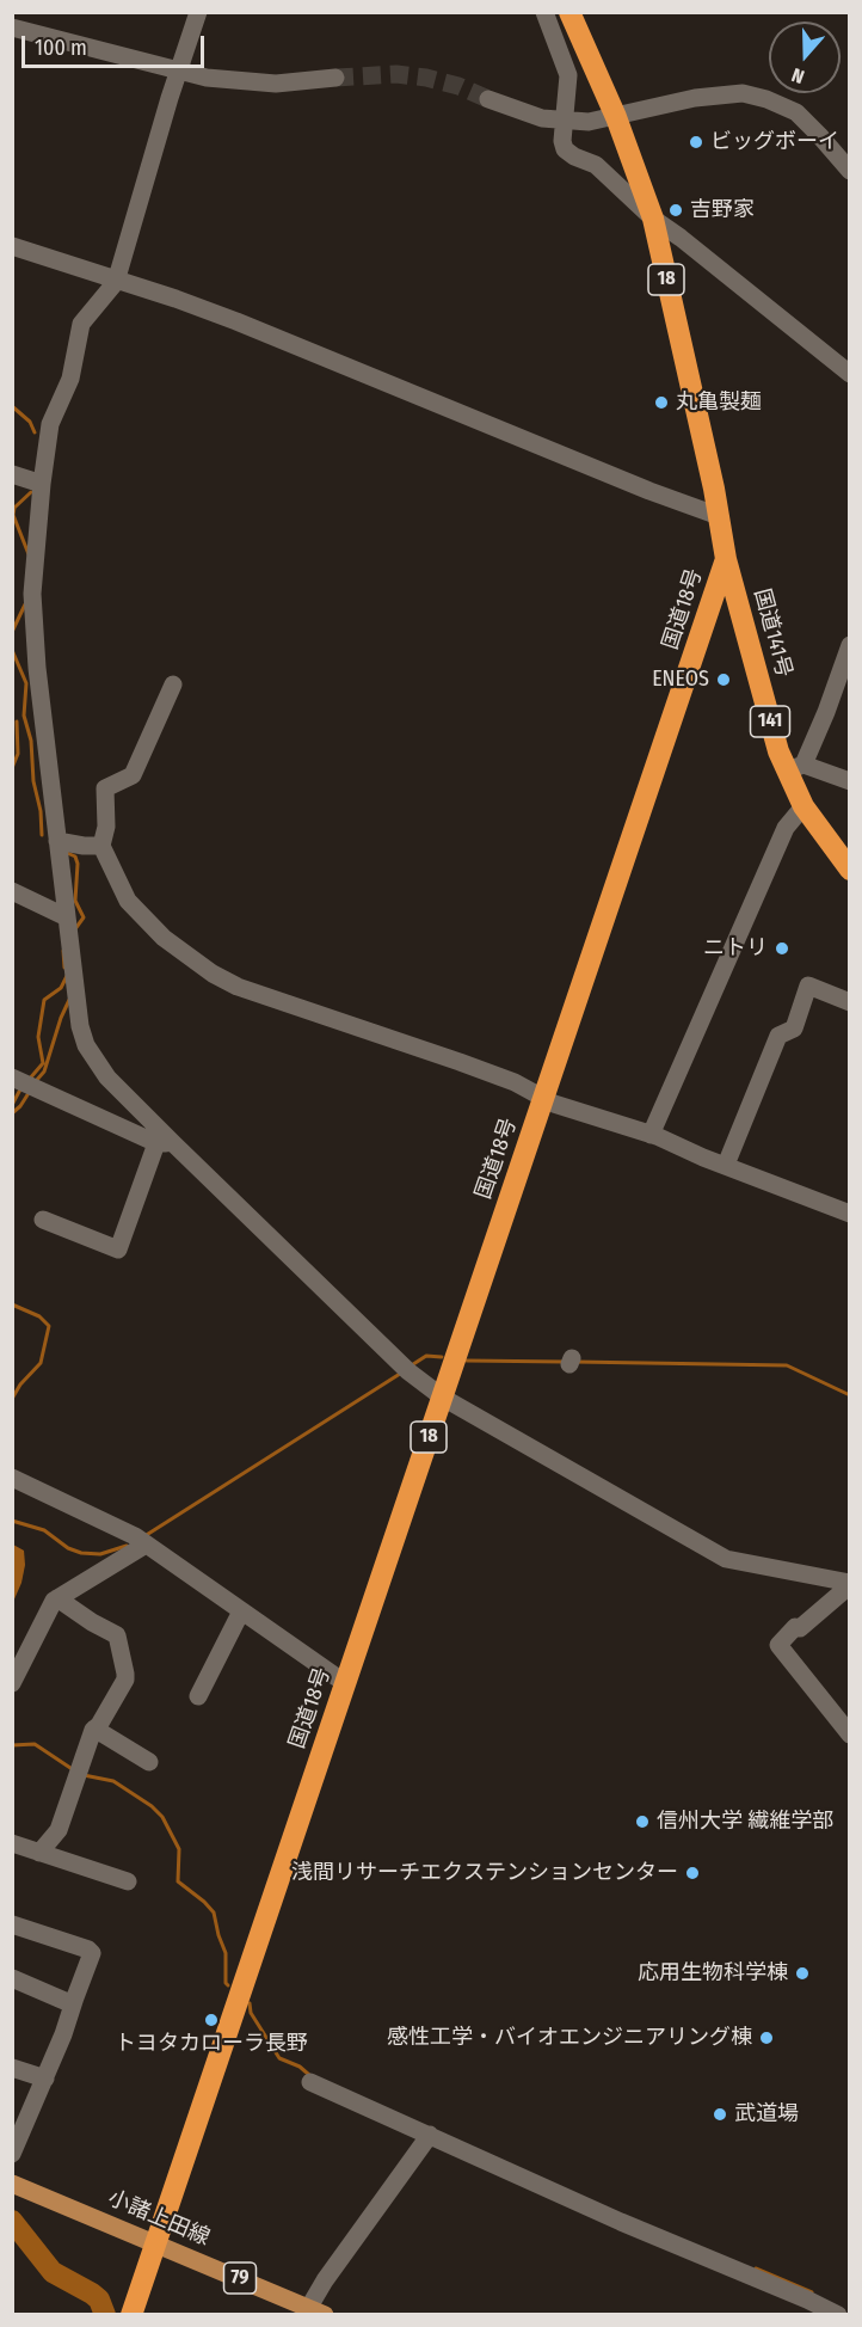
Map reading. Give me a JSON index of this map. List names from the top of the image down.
{
  "streets": {
    "highway": [
      "18",
      "国道18号",
      "国道141号",
      "141"
    ],
    "main road": ["小諸上田線", "79"]
  },
  "crossings": [
    ["国道18号", "国道141号"],
    ["国道18号", "小諸上田線"]
  ],
  "places": [
    "ビッグボーイ",
    "吉野家",
    "丸亀製麺",
    "ENEOS",
    "ニトリ",
    "信州大学 繊維学部",
    "浅間リサーチエクステンションセンター",
    "応用生物科学棟",
    "トヨタカローラ長野",
    "感性工学・バイオエンジニアリング棟",
    "武道場"
  ],
  "scale_bar": "100 m",
  "north": "bottom"
}
